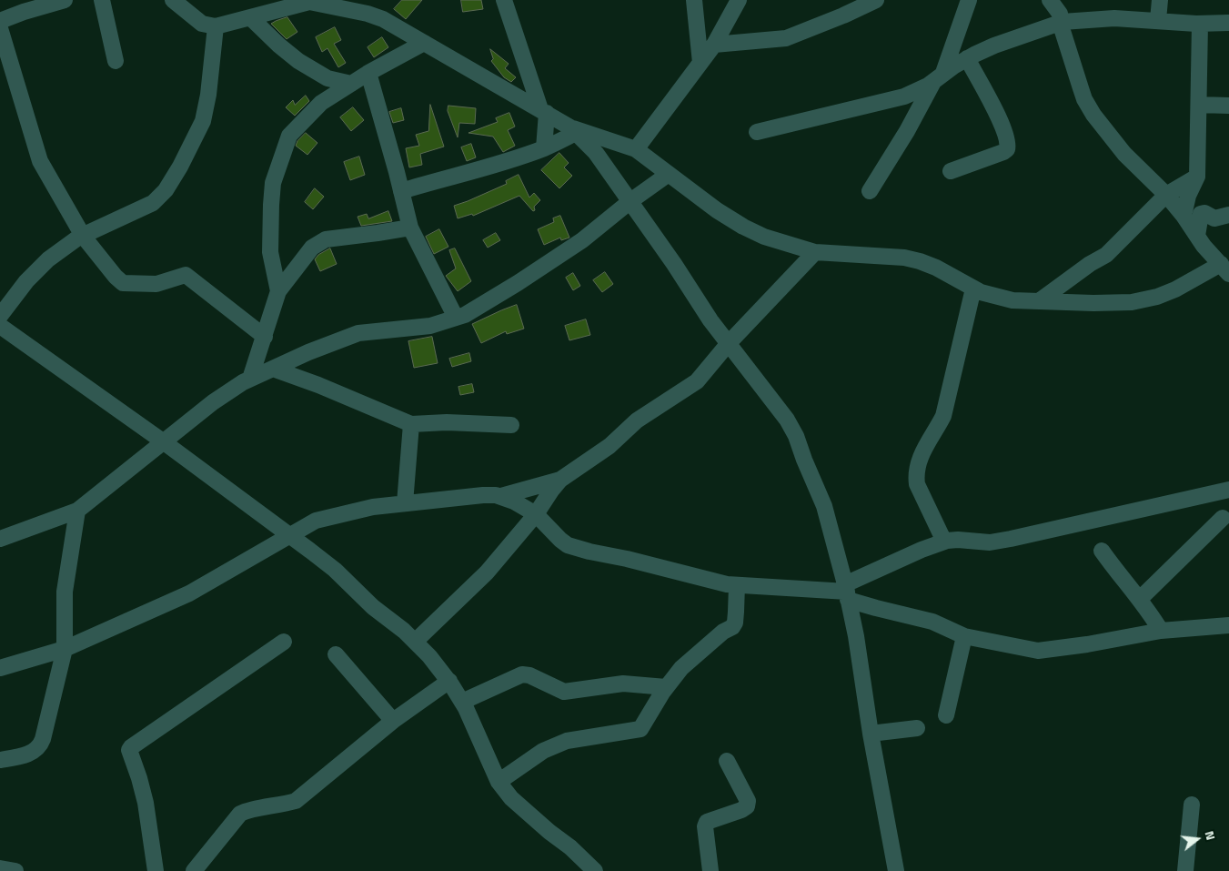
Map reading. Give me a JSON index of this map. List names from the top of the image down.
{
  "north": "right"
}
